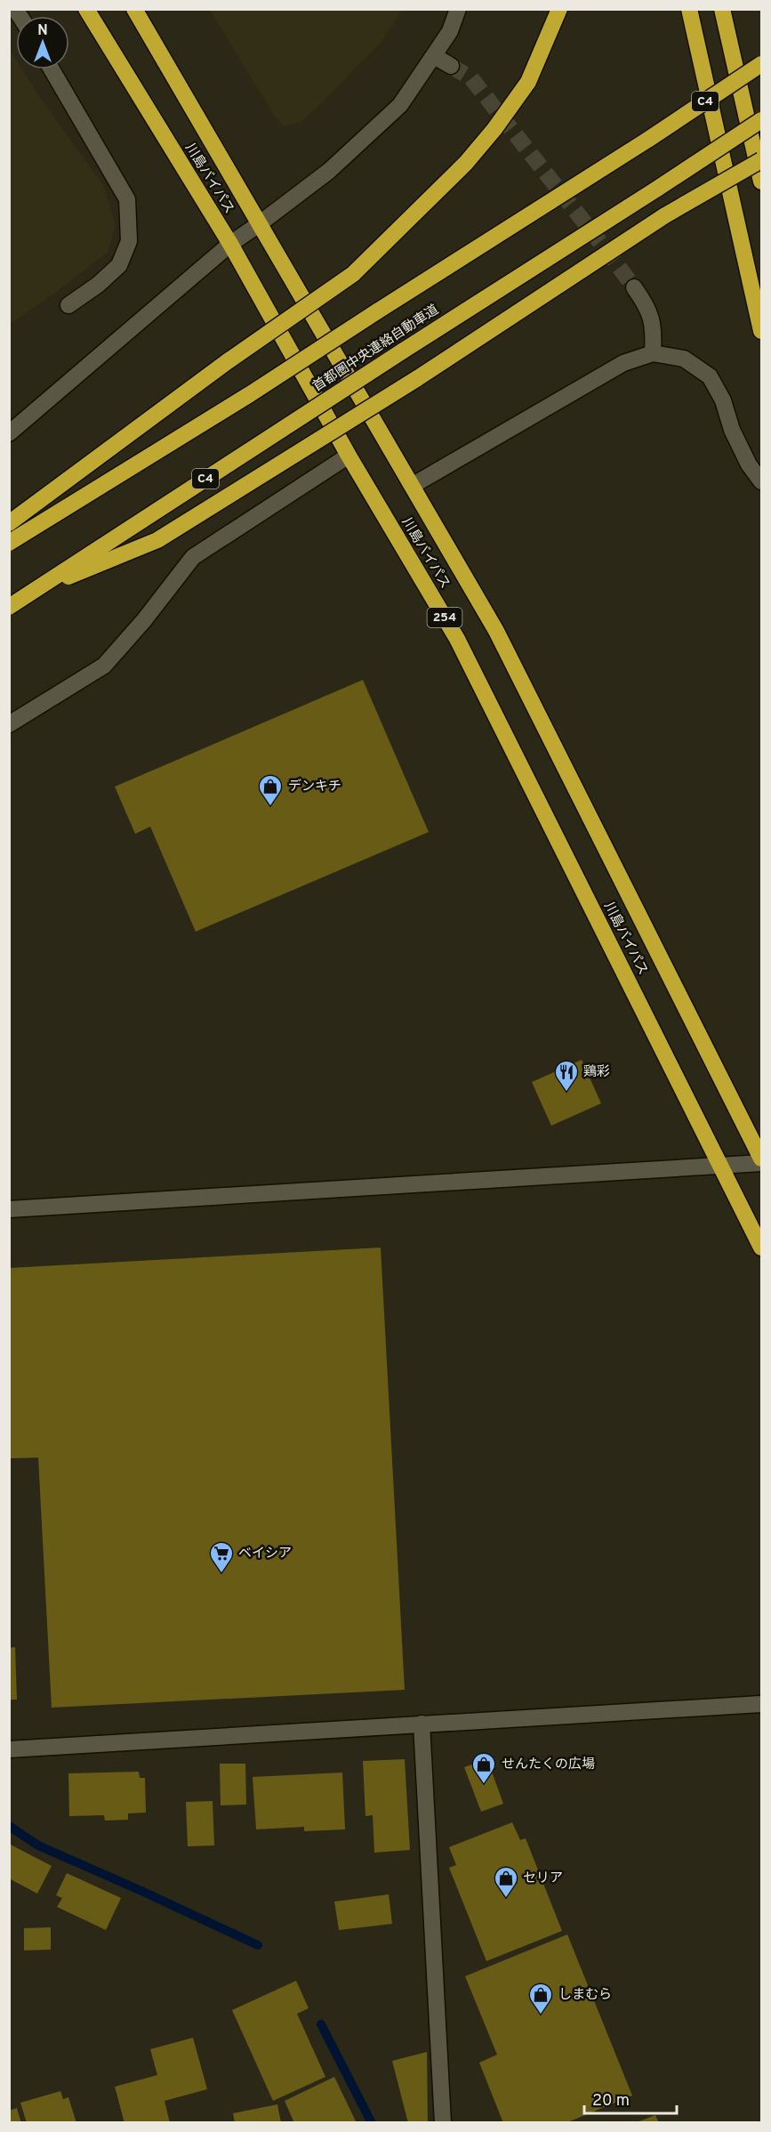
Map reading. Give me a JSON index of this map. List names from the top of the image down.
{
  "streets": {
    "highway": [
      "C4",
      "川島バイパス",
      "首都圏中央連絡自動車道",
      "254"
    ]
  },
  "crossings": [
    ["C4", "首都圏中央連絡自動車道"]
  ],
  "places": {
    "shop": [
      "デンキチ",
      "せんたくの広場",
      "セリア",
      "しまむら"
    ],
    "restaurant": ["鶏彩"],
    "supermarket": ["ベイシア"]
  },
  "scale_bar": "20 m",
  "north": "top"
}
